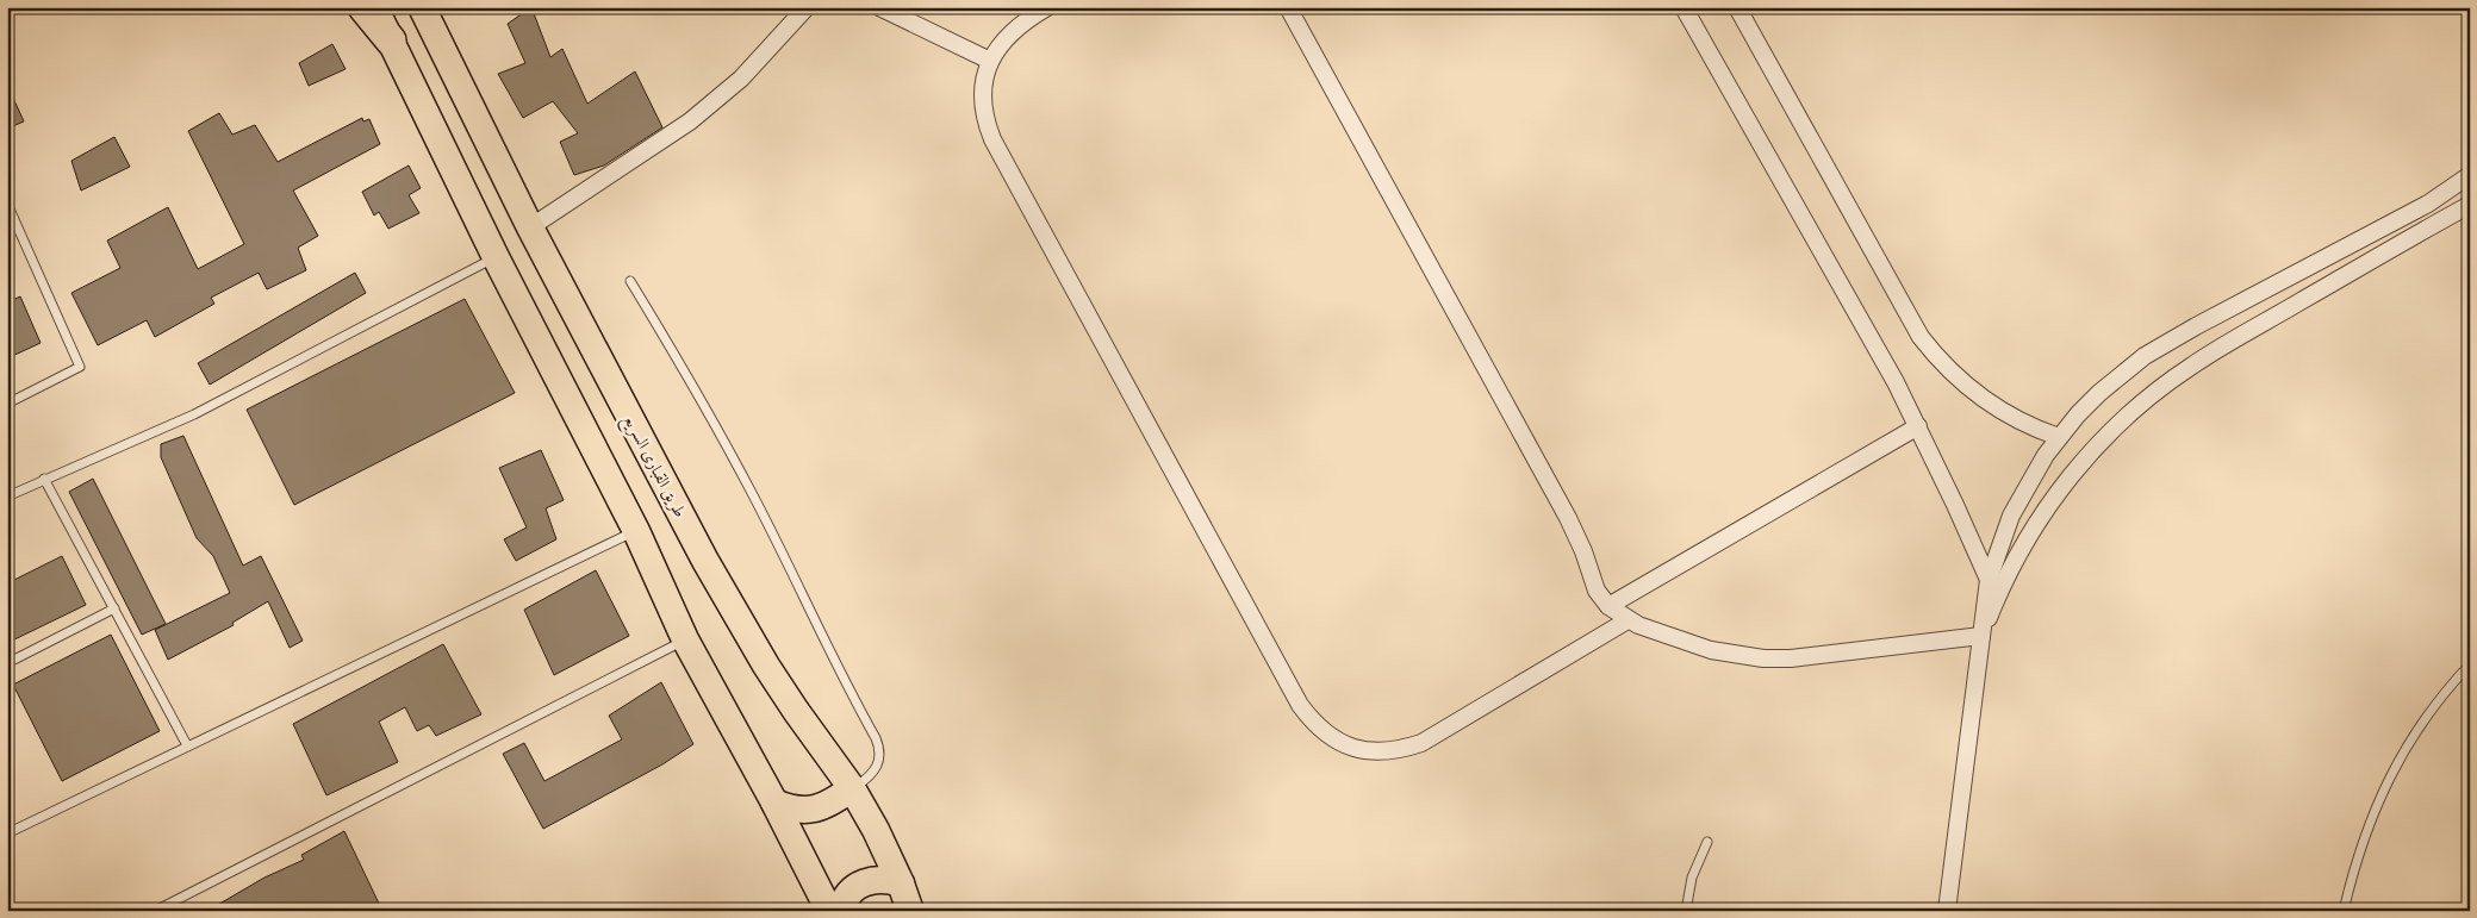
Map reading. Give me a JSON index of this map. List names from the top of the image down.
{
  "streets": {
    "highway": ["طريق القبارى السريع"]
  }
}
